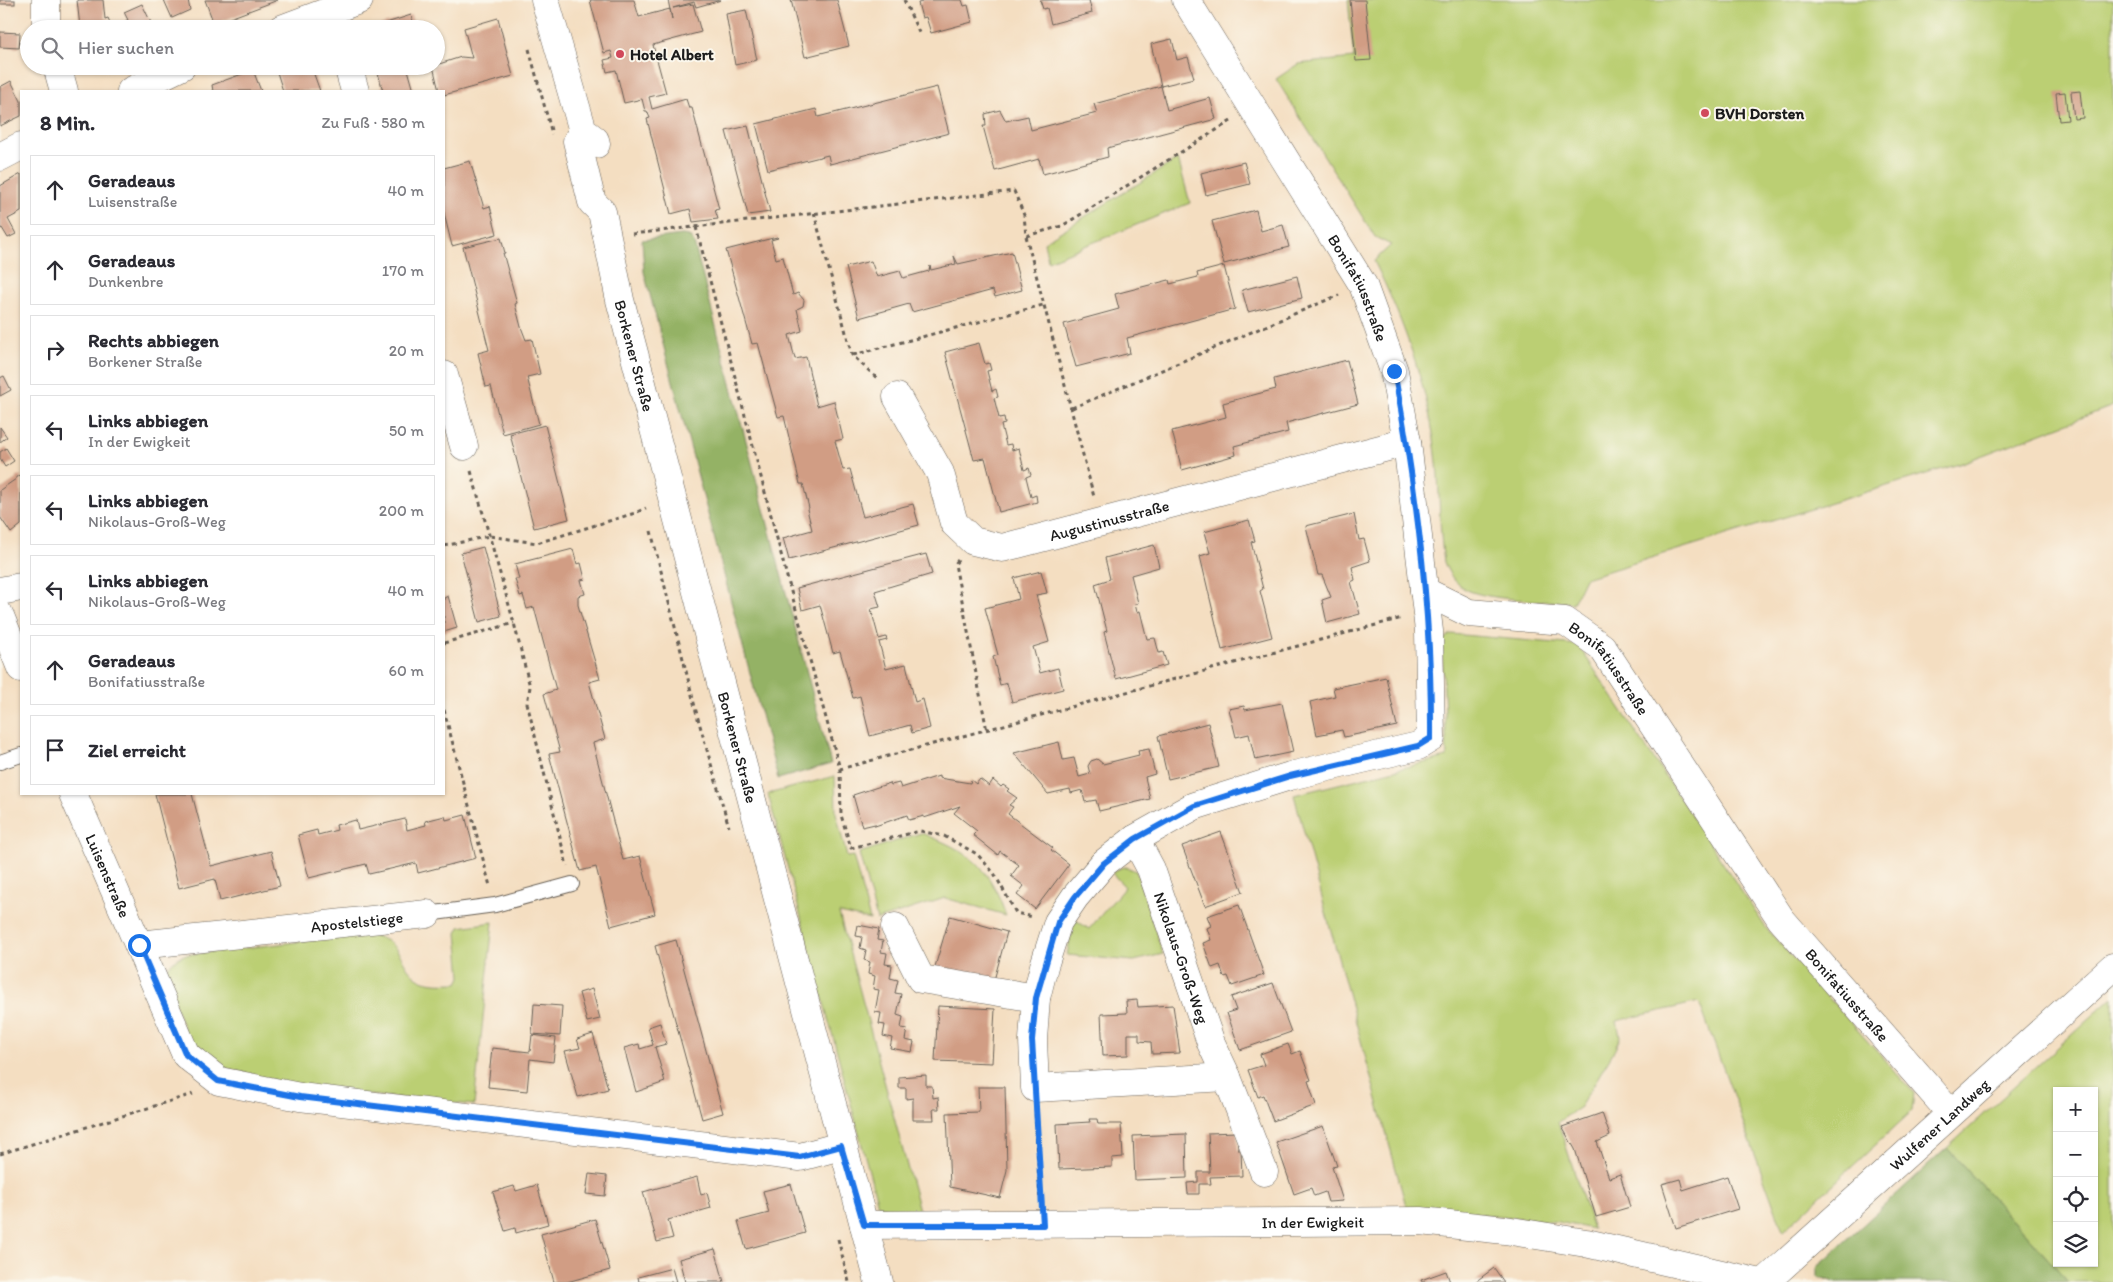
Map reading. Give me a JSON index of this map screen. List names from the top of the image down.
{
  "streets": {
    "street": [
      "Bonifatiusstraße",
      "Borkener Straße",
      "Augustinusstraße",
      "Luisenstraße",
      "Apostelstiege",
      "Nikolaus-Groß-Weg",
      "Wulfener Landweg",
      "In der Ewigkeit"
    ]
  },
  "crossings": [
    ["Bonifatiusstraße", "Augustinusstraße"],
    ["Bonifatiusstraße", "Wulfener Landweg"],
    ["Borkener Straße", "In der Ewigkeit"],
    ["Luisenstraße", "Apostelstiege"]
  ],
  "places": ["Hotel Albert", "BVH Dorsten"],
  "page": {
    "search": "Hier suchen",
    "heading": ["8 Min.", "Zu Fuß · 580 m"],
    "list": [
      ["Geradeaus", "Luisenstraße", "40 m"],
      ["Geradeaus", "Dunkenbre", "170 m"],
      ["Rechts abbiegen", "Borkener Straße", "20 m"],
      ["Links abbiegen", "In der Ewigkeit", "50 m"],
      ["Links abbiegen", "Nikolaus-Groß-Weg", "200 m"],
      ["Links abbiegen", "Nikolaus-Groß-Weg", "40 m"],
      ["Geradeaus", "Bonifatiusstraße", "60 m"],
      "Ziel erreicht"
    ],
    "map_buttons": ["+", "−"]
  }
}
